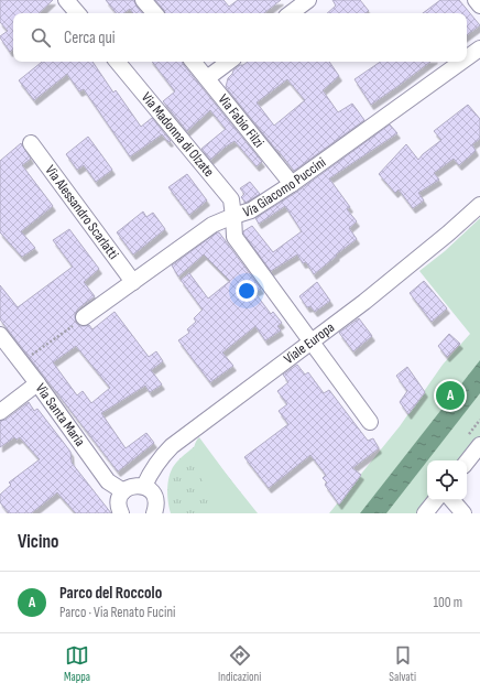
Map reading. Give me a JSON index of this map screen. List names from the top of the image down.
{
  "streets": {
    "street": [
      "Via Fabio Filzi",
      "Via Madonna di Olzate",
      "Via Giacomo Puccini",
      "Via Alessandro Scarlatti",
      "Viale Europa",
      "Via Santa Maria"
    ]
  },
  "crossings": [
    ["Via Fabio Filzi", "Via Giacomo Puccini"],
    ["Via Madonna di Olzate", "Via Giacomo Puccini"],
    ["Via Madonna di Olzate", "Viale Europa"],
    ["Via Giacomo Puccini", "Via Alessandro Scarlatti"]
  ],
  "page": {
    "search": "Cerca qui",
    "pins": "A",
    "heading": "Vicino",
    "list": [
      {
        "mark": "A",
        "name": "Parco del Roccolo",
        "note": "Parco · Via Renato Fucini",
        "value": "100 m"
      }
    ],
    "nav": ["Mappa", "Indicazioni", "Salvati"]
  }
}
